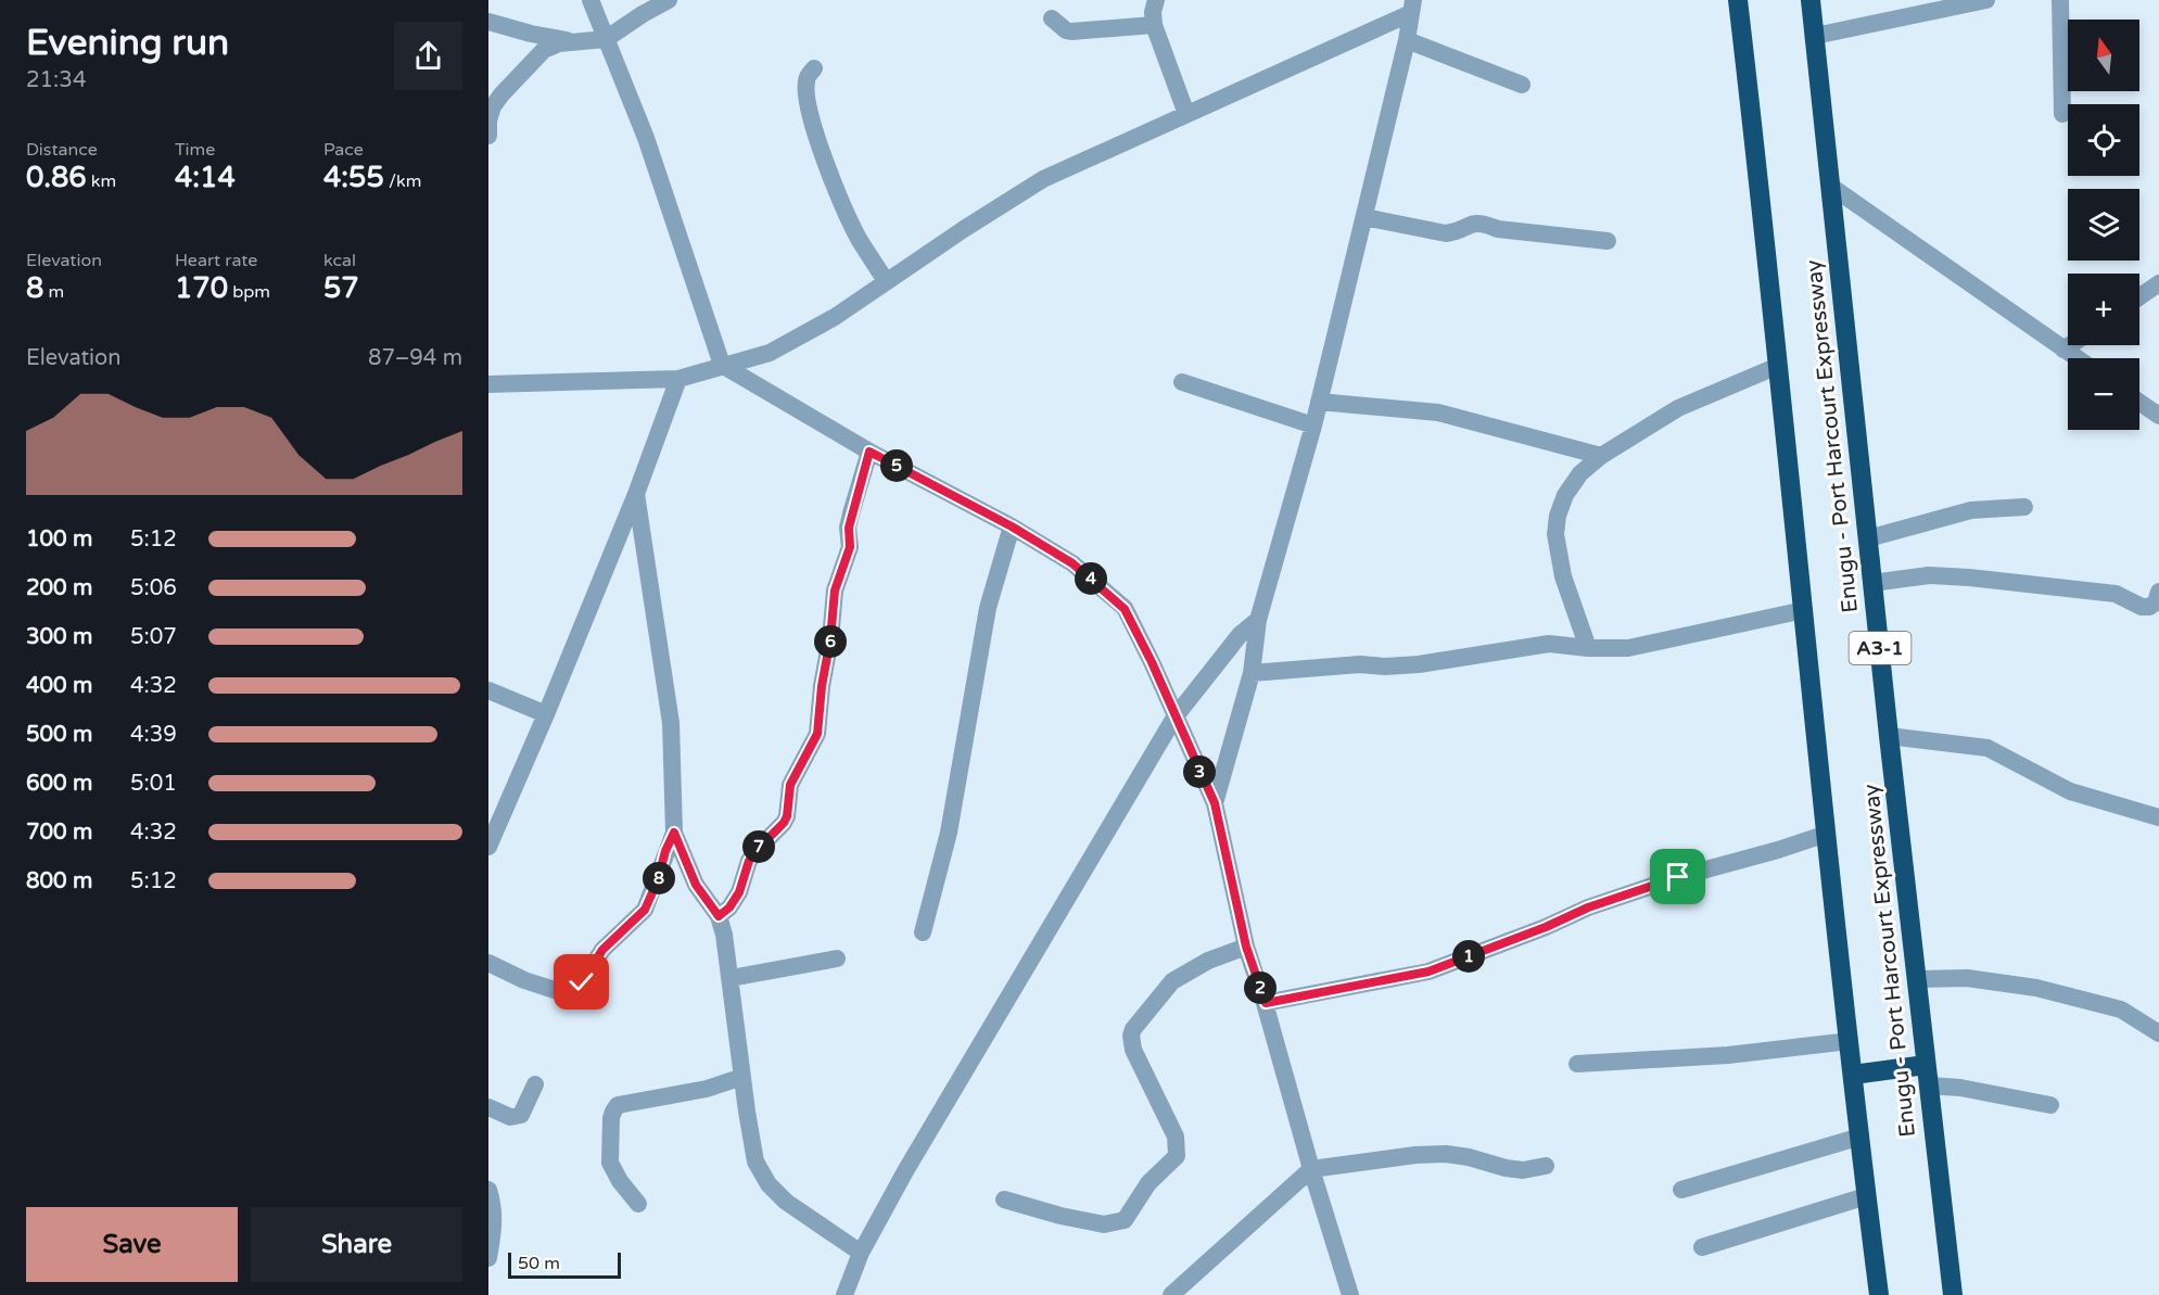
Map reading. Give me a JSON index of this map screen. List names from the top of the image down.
{
  "streets": {
    "highway": ["Enugu - Port Harcourt Expressway", "A3-1"]
  },
  "scale_bar": "50 m",
  "north": "top",
  "page": {
    "heading": ["Evening run", "21:34"],
    "map_buttons": ["+", "−"],
    "stats": [
      ["Distance", "0.86 km"],
      ["Time", "4:14"],
      ["Pace", "4:55 /km"],
      ["Elevation", "8 m"],
      ["Heart rate", "170 bpm"],
      ["kcal", "57"]
    ],
    "chart": ["Elevation", "87–94 m"],
    "pins": [
      "5",
      "4",
      "6",
      "3",
      "7",
      "8",
      "1",
      "2"
    ],
    "list": [
      {
        "name": "100 m",
        "note": "5:12"
      },
      {
        "name": "200 m",
        "note": "5:06"
      },
      {
        "name": "300 m",
        "note": "5:07"
      },
      {
        "name": "400 m",
        "note": "4:32"
      },
      {
        "name": "500 m",
        "note": "4:39"
      },
      {
        "name": "600 m",
        "note": "5:01"
      },
      {
        "name": "700 m",
        "note": "4:32"
      },
      {
        "name": "800 m",
        "note": "5:12"
      }
    ],
    "buttons": ["Save", "Share"],
    "scale": "50 m"
  }
}
